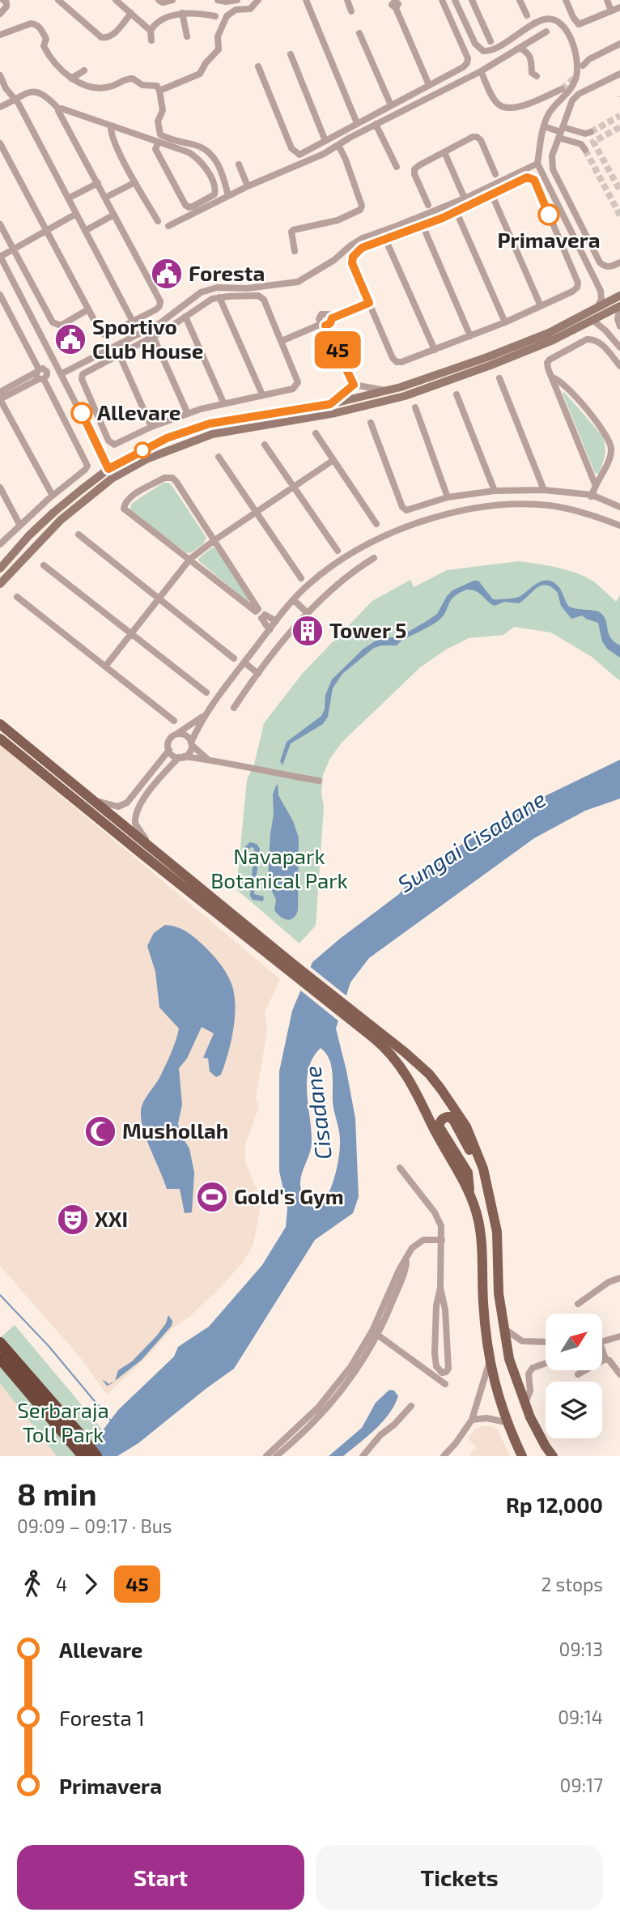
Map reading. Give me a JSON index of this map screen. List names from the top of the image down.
{
  "water": ["Sungai Cisadane", "Cisadane"],
  "parks": ["Navapark Botanical Park", "Serbaraja Toll Park"],
  "places": {
    "other": ["Primavera", "Allevare"],
    "public building": ["Foresta", "Sportivo Club House"],
    "building": ["Tower 5"],
    "mosque": ["Mushollah"],
    "sports": ["Gold's Gym"],
    "theatre": ["XXI"]
  },
  "lines": ["bus line 45"],
  "north": "top right",
  "page": {
    "on_map": "45",
    "heading": ["8 min", "09:09 – 09:17 · Bus", "Rp 12,000"],
    "legs": ["4", "45", "2 stops"],
    "list": [
      {
        "name": "Allevare",
        "value": "09:13"
      },
      {
        "name": "Foresta 1",
        "value": "09:14"
      },
      {
        "name": "Primavera",
        "value": "09:17"
      }
    ],
    "buttons": ["Start", "Tickets"]
  }
}
